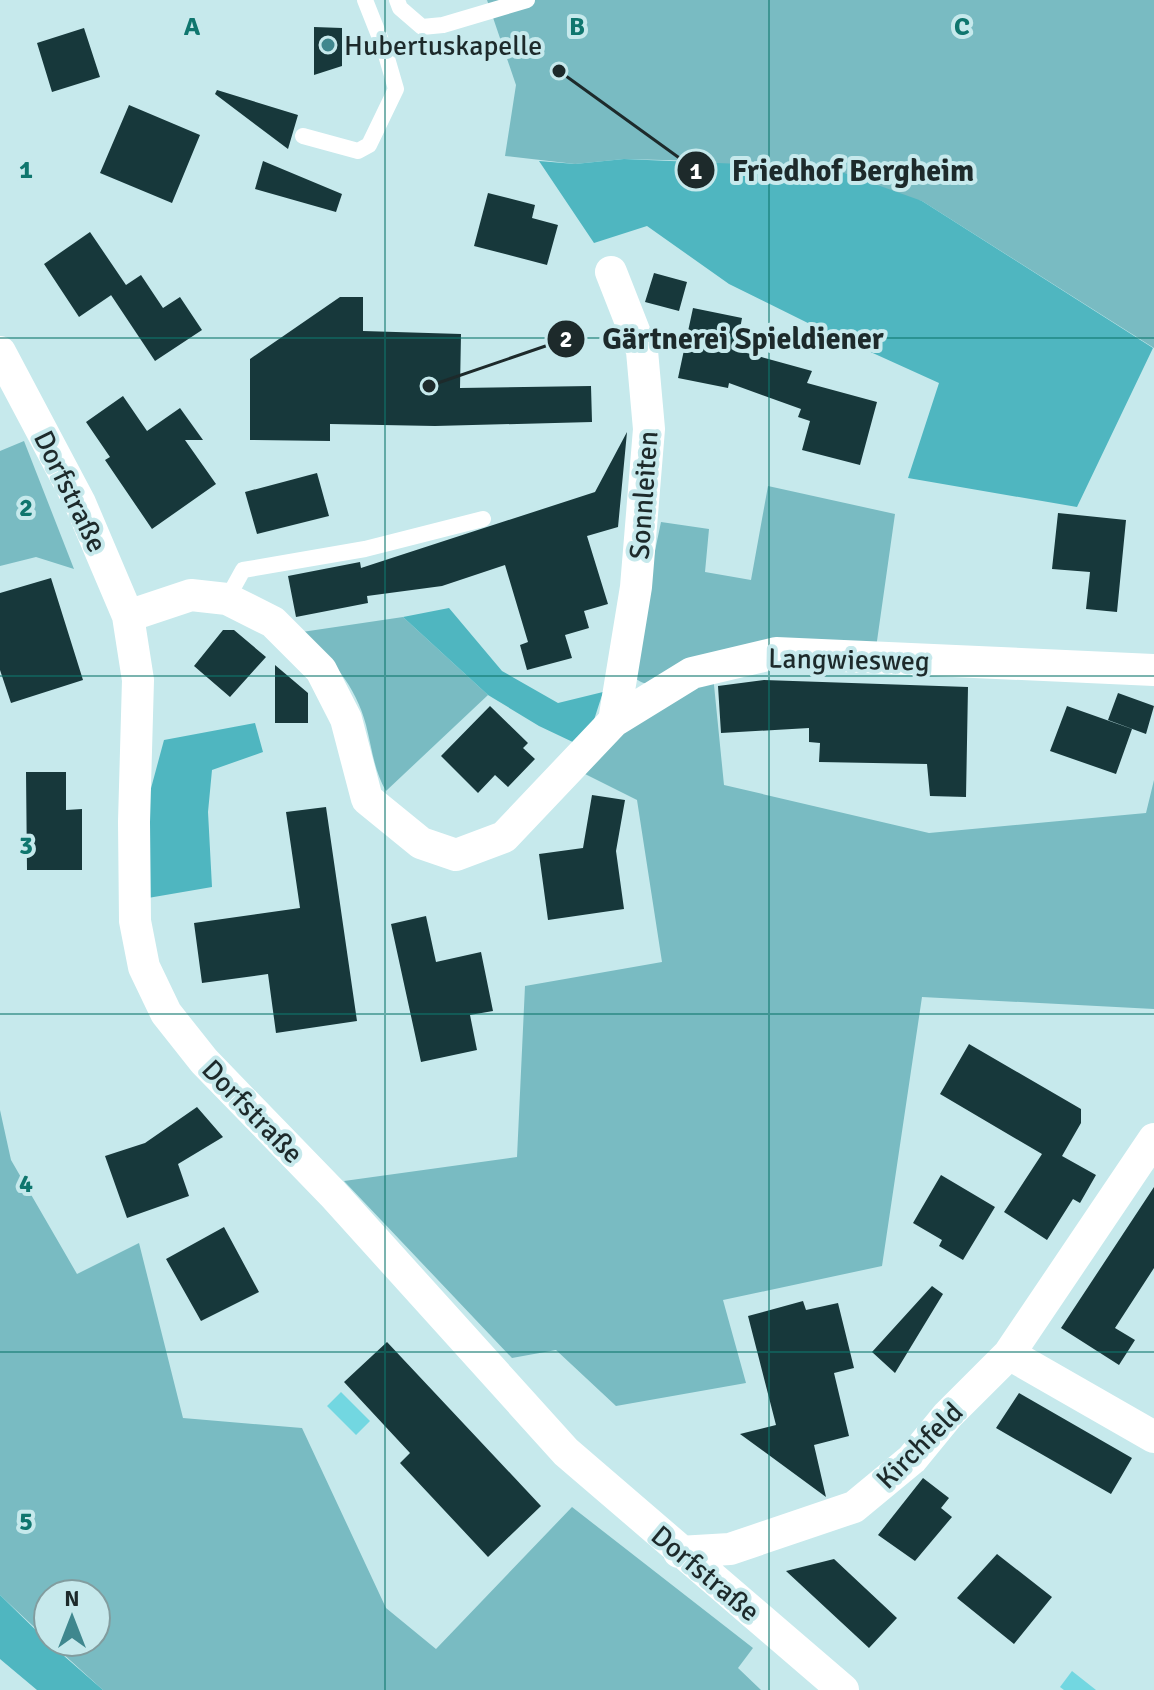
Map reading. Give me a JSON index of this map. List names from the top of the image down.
{
  "streets": {
    "street": [
      "Dorfstraße",
      "Sonnleiten",
      "Langwiesweg",
      "Kirchfeld"
    ]
  },
  "crossings": [
    ["Dorfstraße", "Langwiesweg"],
    ["Dorfstraße", "Kirchfeld"],
    ["Sonnleiten", "Langwiesweg"]
  ],
  "places": ["Hubertuskapelle", "Friedhof Bergheim", "Gärtnerei Spieldiener"],
  "north": "top",
  "grid": {
    "columns": ["A", "B", "C"],
    "rows": [
      "1",
      "2",
      "3",
      "4",
      "5"
    ]
  }
}
